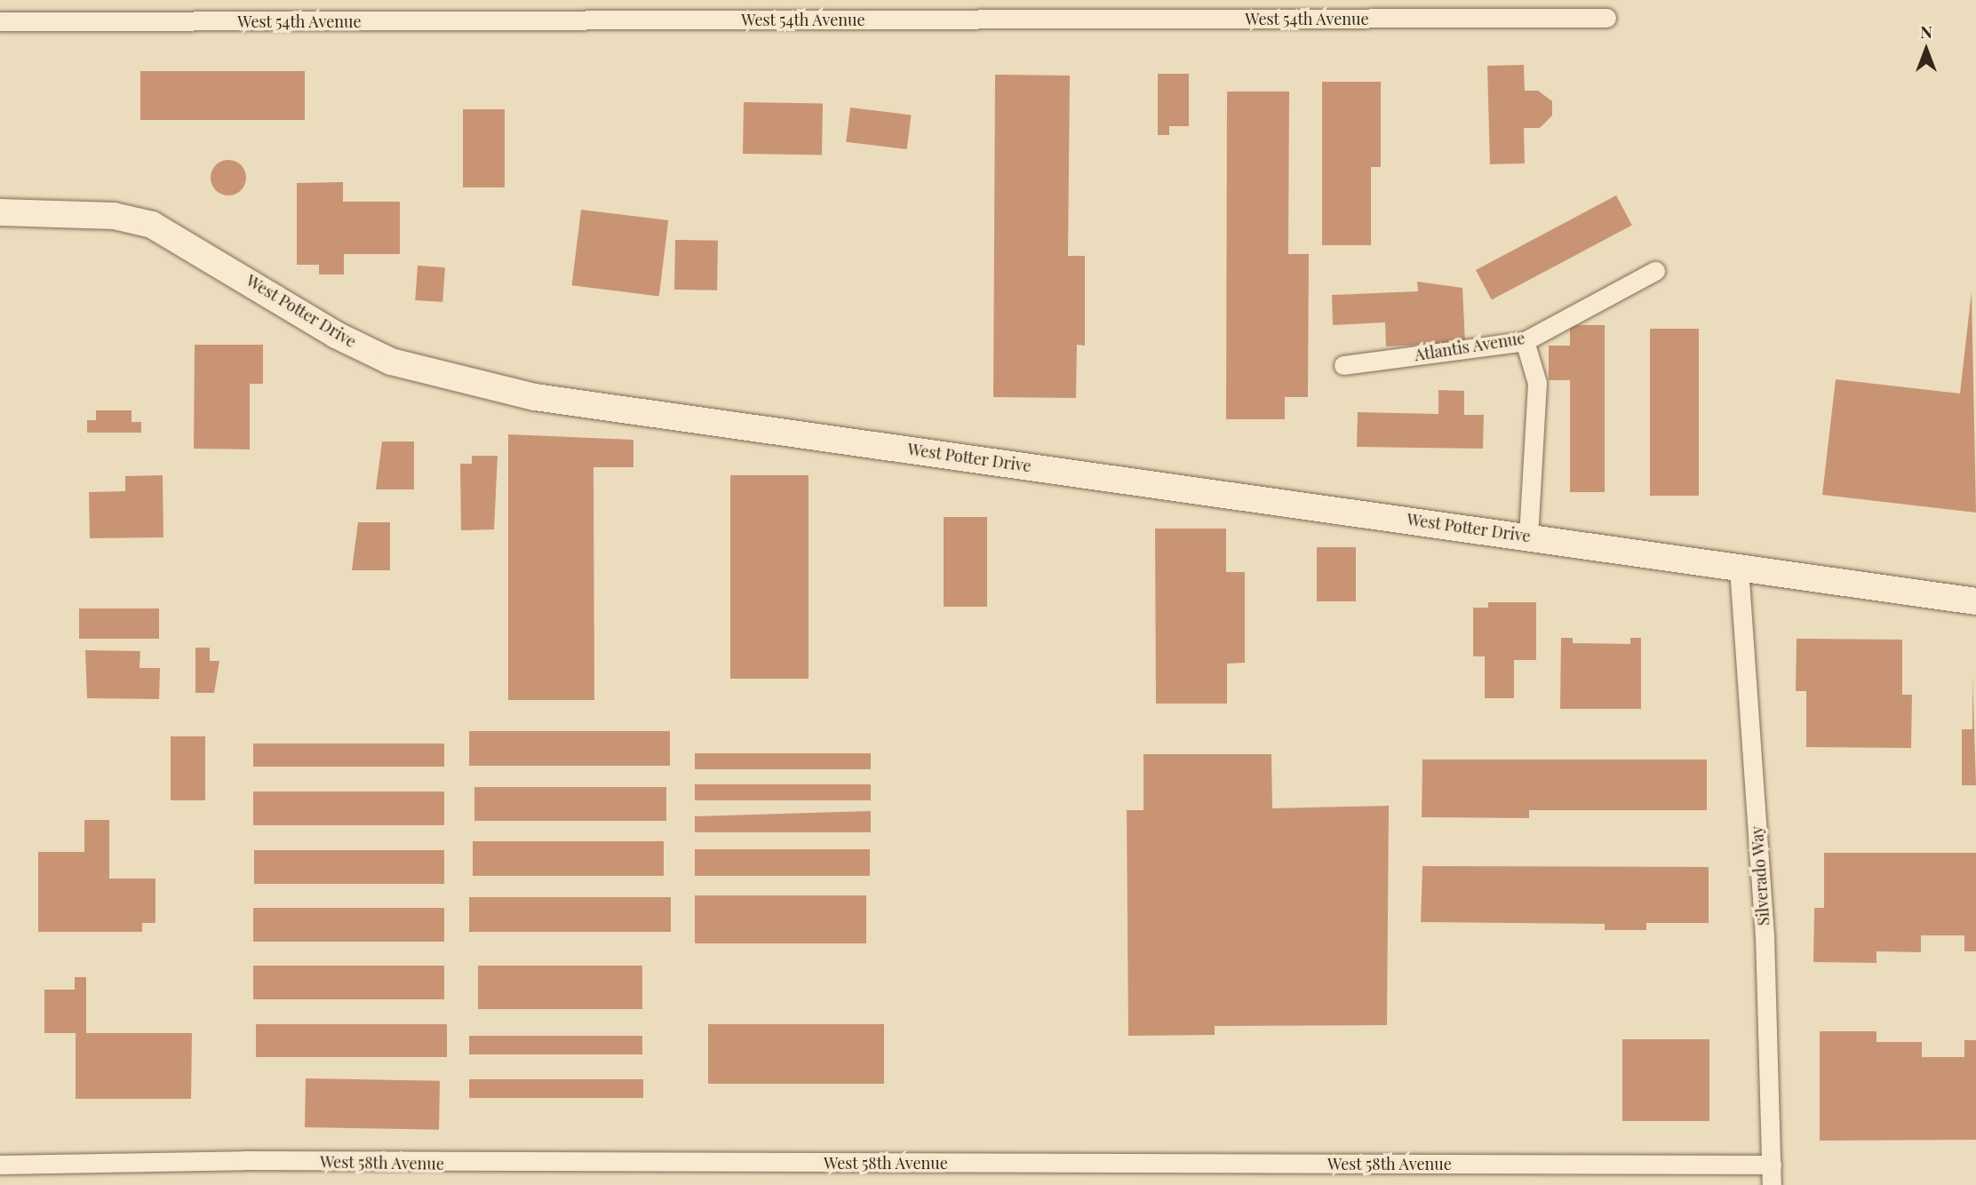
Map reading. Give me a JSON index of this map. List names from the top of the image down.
{
  "streets": {
    "main road": ["West Potter Drive"],
    "street": [
      "West 54th Avenue",
      "Atlantis Avenue",
      "Silverado Way",
      "West 58th Avenue"
    ]
  },
  "crossings": [
    ["West Potter Drive", "Silverado Way"],
    ["Silverado Way", "West 58th Avenue"]
  ],
  "north": "top"
}
